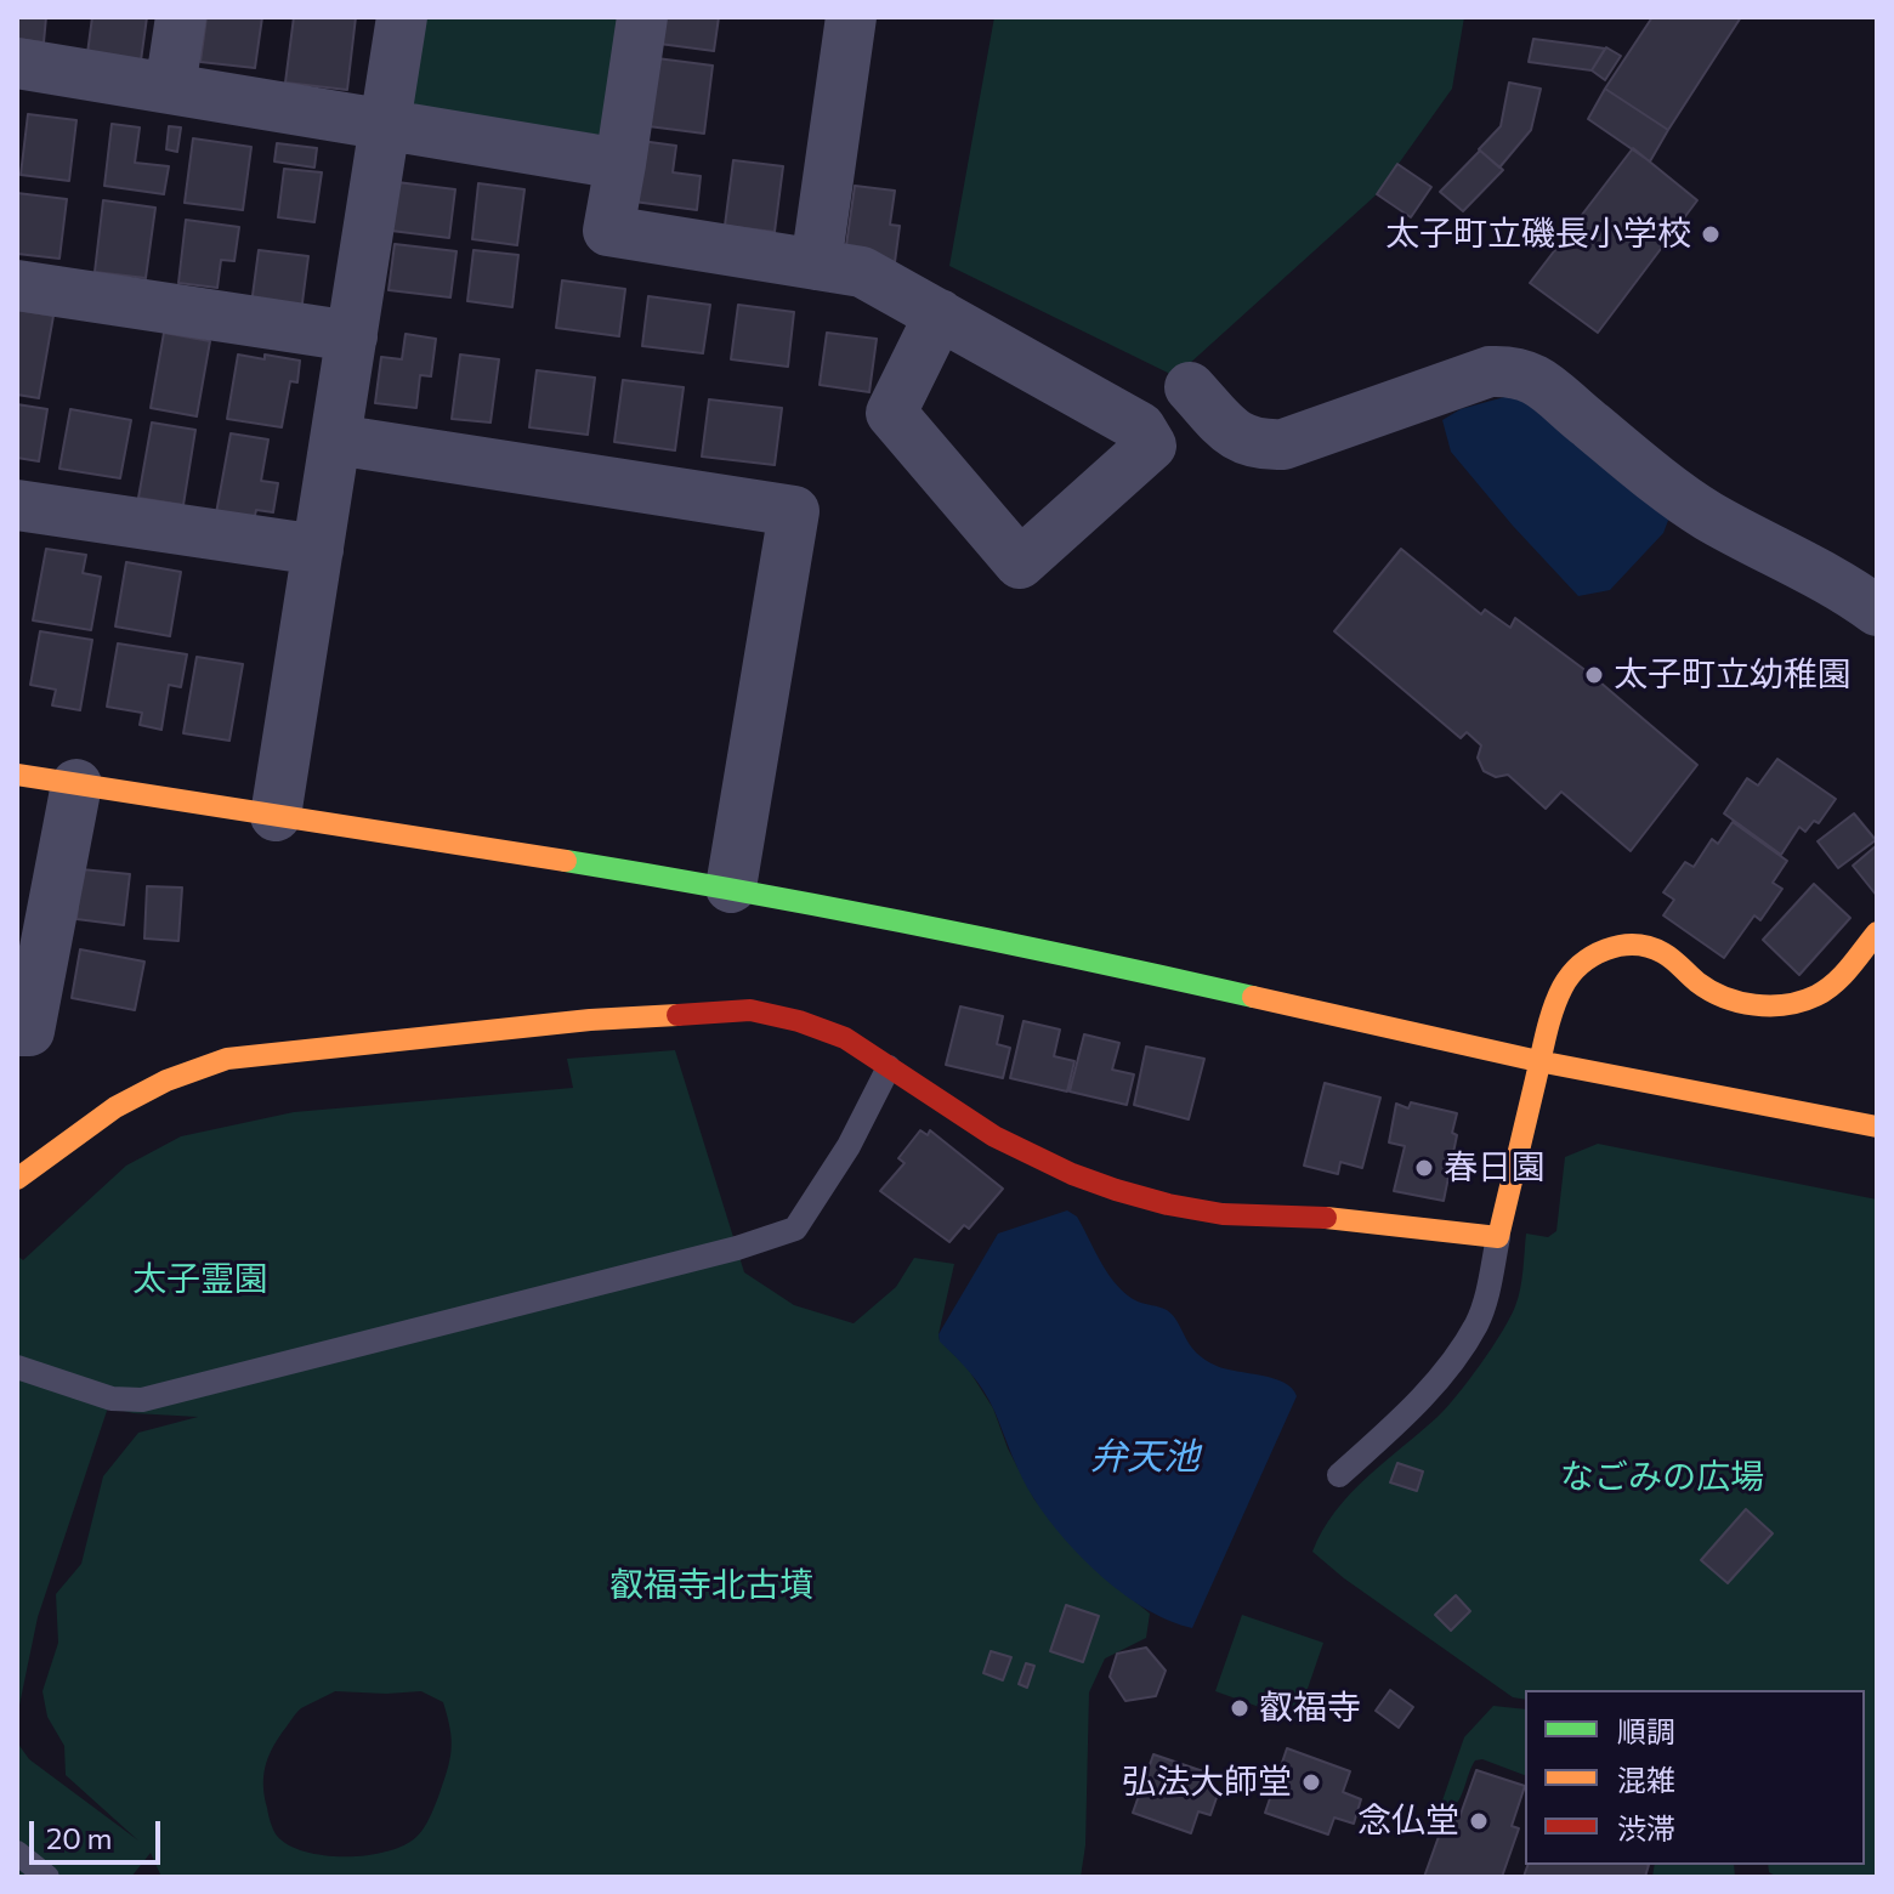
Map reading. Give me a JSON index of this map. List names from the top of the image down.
{
  "water": ["弁天池"],
  "parks": ["太子霊園", "なごみの広場", "叡福寺北古墳"],
  "places": [
    "太子町立磯長小学校",
    "太子町立幼稚園",
    "春日園",
    "叡福寺",
    "弘法大師堂",
    "念仏堂"
  ],
  "legend": ["順調", "混雑", "渋滞"],
  "scale_bar": "20 m"
}
